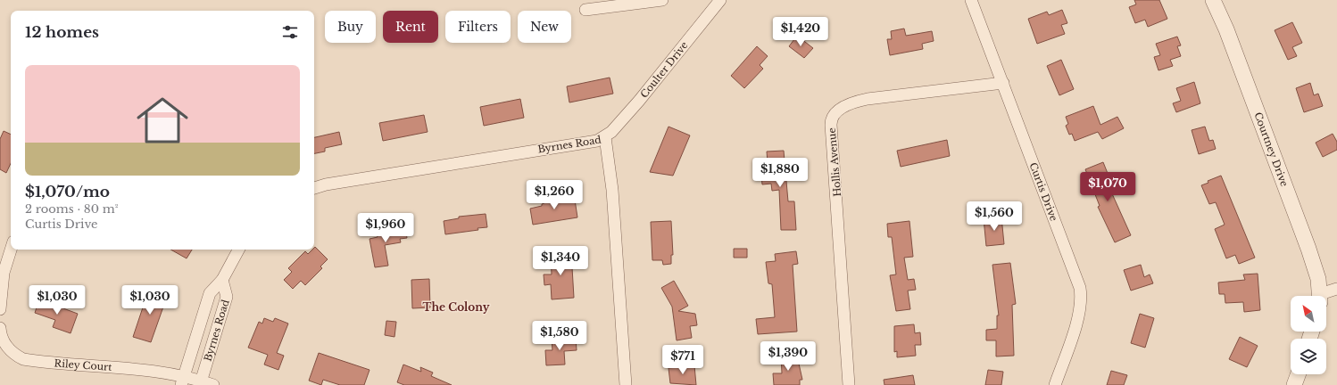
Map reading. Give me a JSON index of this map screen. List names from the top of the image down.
{
  "streets": {
    "street": [
      "Coulter Drive",
      "Byrnes Road",
      "Courtney Drive",
      "Hollis Avenue",
      "Curtis Drive",
      "Riley Court"
    ]
  },
  "crossings": [
    ["Coulter Drive", "Byrnes Road"],
    ["Byrnes Road", "Riley Court"],
    ["Hollis Avenue", "Curtis Drive"]
  ],
  "districts": ["The Colony"],
  "north": "top left",
  "page": {
    "chip": [
      "Buy",
      "Rent",
      "Filters",
      "New"
    ],
    "heading": "12 homes",
    "price": [
      "$1,420",
      "$1,880",
      "$1,070",
      "$1,260",
      "$1,560",
      "$1,960",
      "$1,340",
      "$1,030",
      "$1,030",
      "$1,580",
      "$1,390",
      "$771"
    ],
    "list": [
      {
        "name": "$1,070/mo",
        "note": "2 rooms · 80 m² · Curtis Drive"
      }
    ]
  }
}
